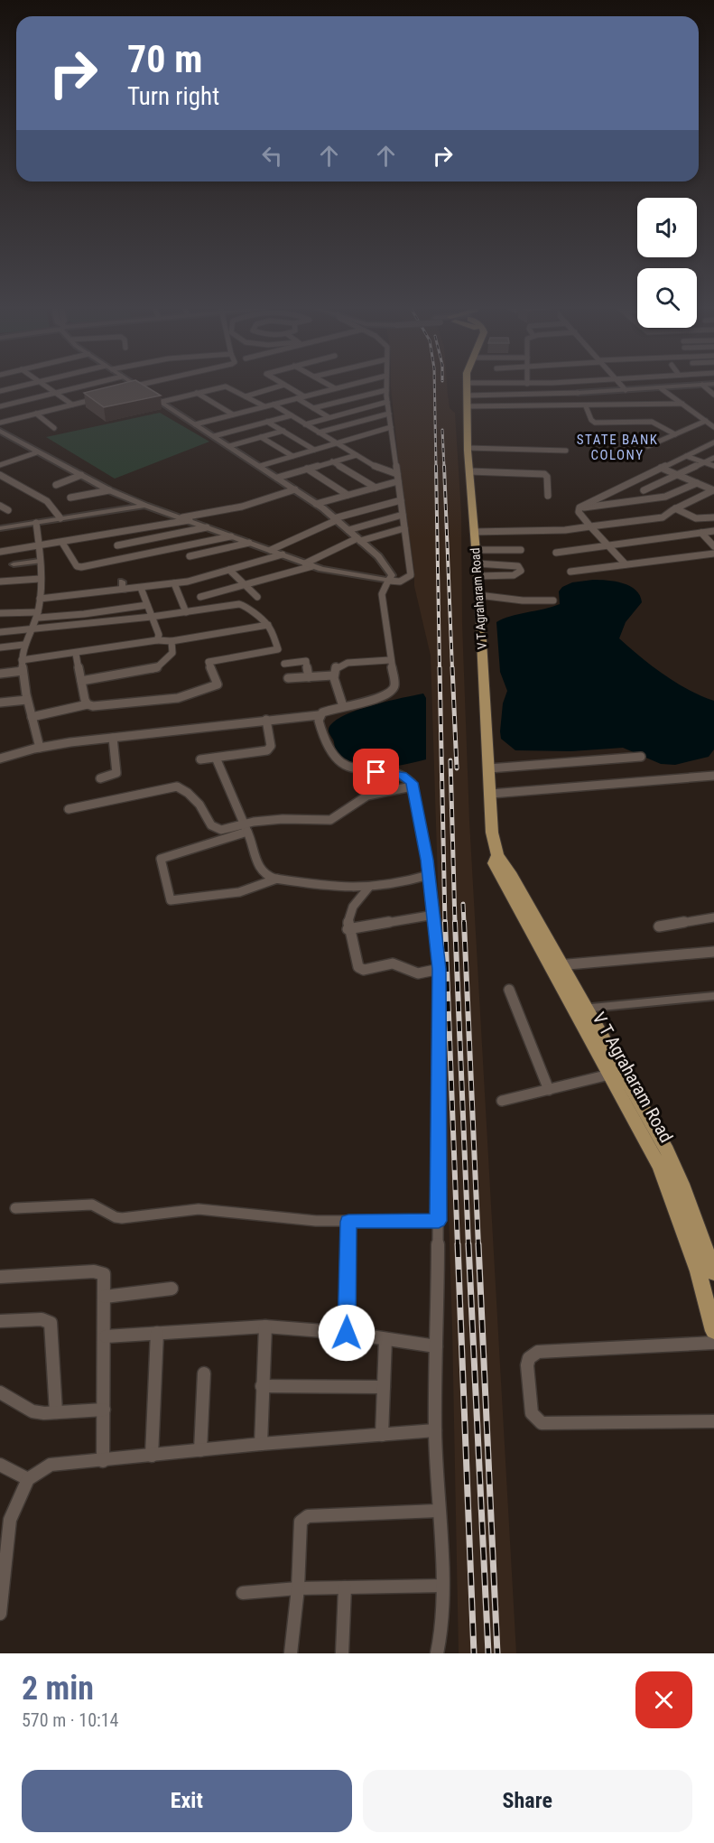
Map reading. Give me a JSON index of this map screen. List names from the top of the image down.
{
  "streets": {
    "main road": ["V T Agraharam Road"]
  },
  "districts": ["STATE BANK COLONY"],
  "page": {
    "turn": ["70 m", "Turn right"],
    "heading": ["2 min", "570 m · 10:14"],
    "buttons": ["Exit", "Share"]
  }
}
